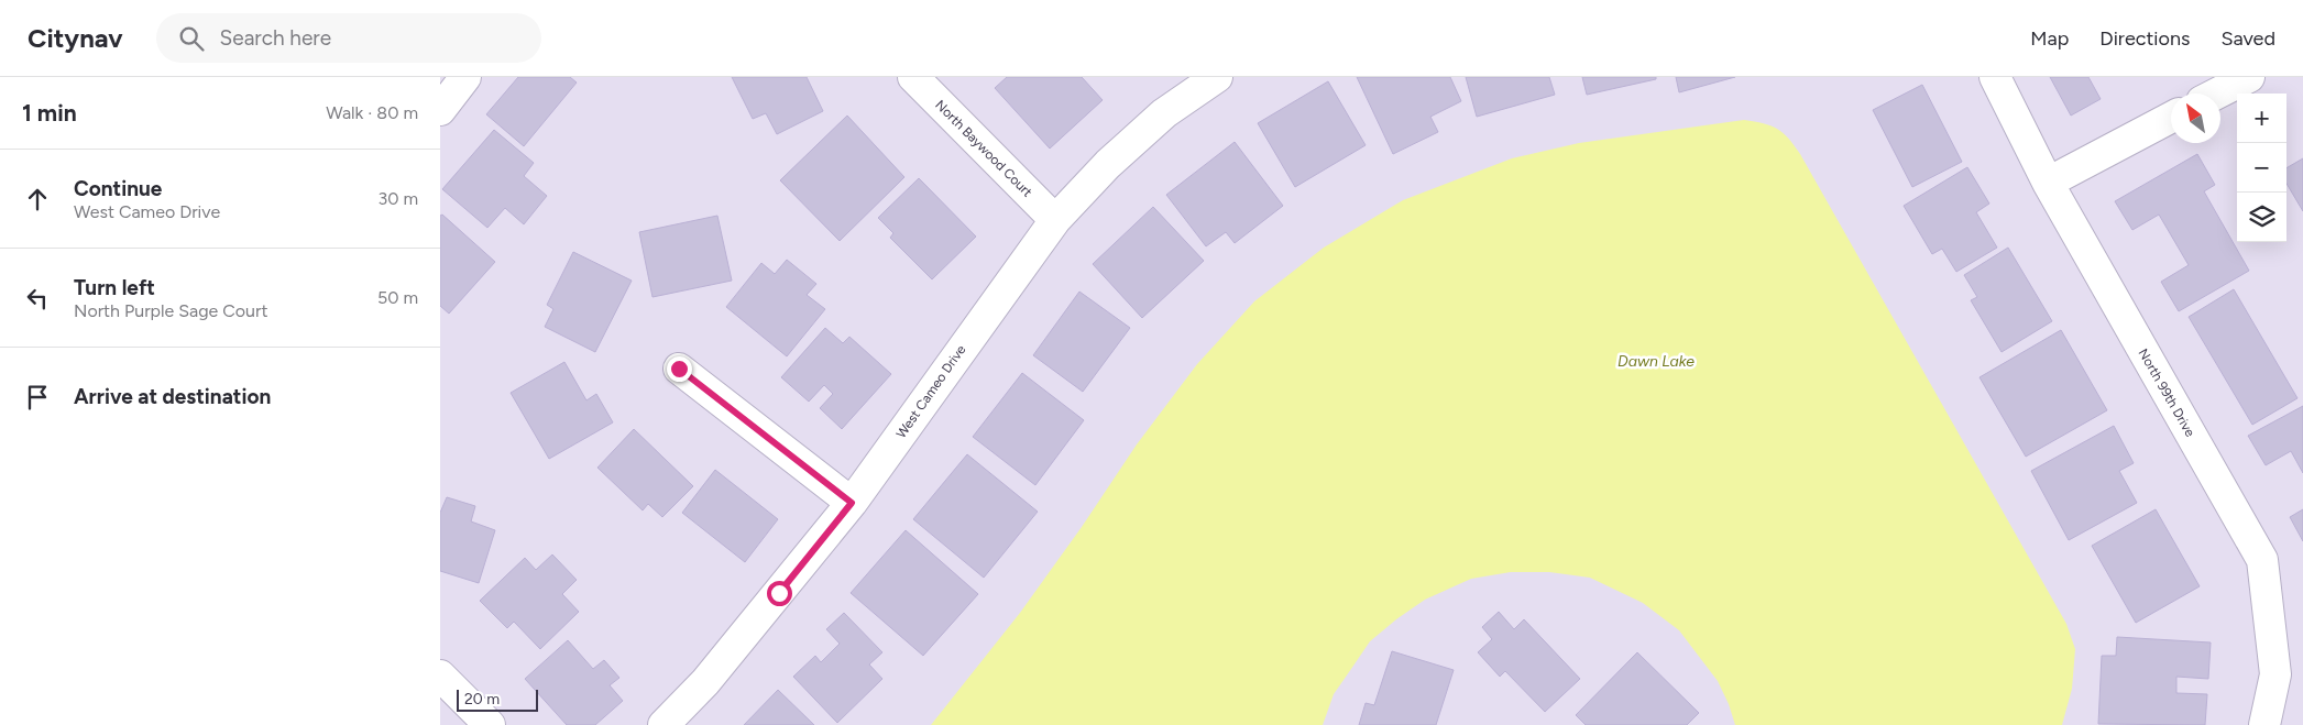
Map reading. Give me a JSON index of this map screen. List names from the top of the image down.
{
  "streets": {
    "street": ["North Baywood Court", "West Cameo Drive", "North 99th Drive"]
  },
  "crossings": [
    ["North Baywood Court", "West Cameo Drive"]
  ],
  "water": ["Dawn Lake"],
  "scale_bar": "20 m",
  "north": "top left",
  "page": {
    "header": "Citynav",
    "search": "Search here",
    "nav": ["Map", "Directions", "Saved"],
    "heading": ["1 min", "Walk · 80 m"],
    "map_buttons": ["+", "−"],
    "list": [
      ["Continue", "West Cameo Drive", "30 m"],
      ["Turn left", "North Purple Sage Court", "50 m"],
      "Arrive at destination"
    ],
    "scale": "20 m"
  }
}
